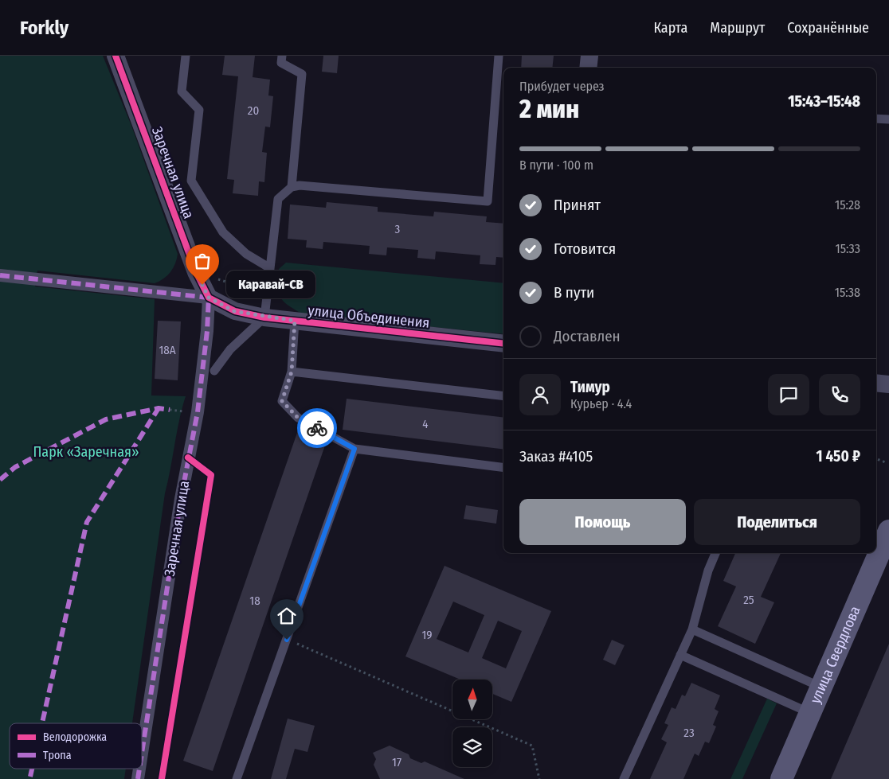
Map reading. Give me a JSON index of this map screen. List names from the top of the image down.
{
  "streets": {
    "main road": ["улица Свердлова"],
    "street": ["Заречная улица", "улица Объединения"]
  },
  "crossings": [
    ["Заречная улица", "улица Объединения"]
  ],
  "parks": ["Парк «Заречная»"],
  "places": ["Каравай-СВ"],
  "house_numbers": [
    "20",
    "3",
    "18А",
    "4",
    "25",
    "18",
    "19",
    "23",
    "17"
  ],
  "legend": ["Велодорожка", "Тропа"],
  "north": "top",
  "page": {
    "header": "Forkly",
    "nav": ["Карта", "Маршрут", "Сохранённые"],
    "heading": ["2 мин", "Прибудет через", "15:43–15:48"],
    "panel": [
      "Тимур",
      "Курьер · 4.4",
      "Заказ #4105",
      "1 450 ₽"
    ],
    "bar": "В пути · 100 m",
    "list": [
      ["Принят", "15:28"],
      ["Готовится", "15:33"],
      ["В пути", "15:38"],
      "Доставлен"
    ],
    "bubble": "Каравай-СВ",
    "buttons": ["Помощь", "Поделиться"]
  }
}
